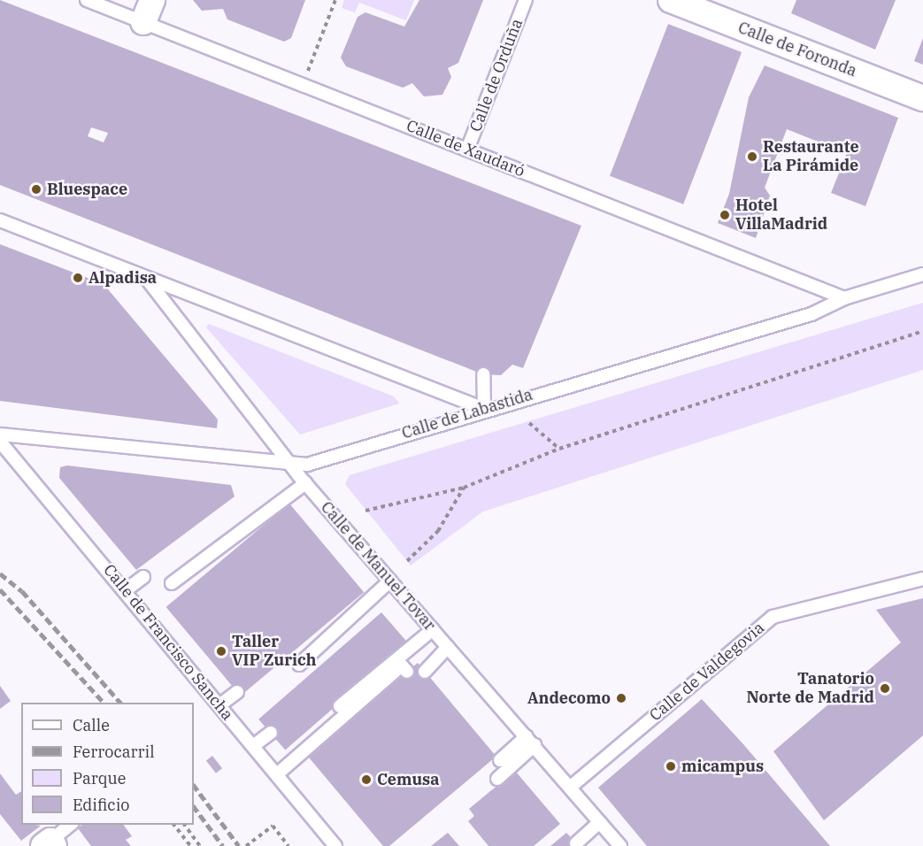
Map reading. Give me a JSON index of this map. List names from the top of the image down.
{
  "streets": {
    "street": ["Calle de Foronda"],
    "lane": [
      "Calle de Orduña",
      "Calle de Xaudaró",
      "Calle de Labastida",
      "Calle de Manuel Tovar",
      "Calle de Francisco Sancha",
      "Calle de Valdegovia"
    ]
  },
  "crossings": [
    ["Calle de Orduña", "Calle de Xaudaró"],
    ["Calle de Xaudaró", "Calle de Labastida"],
    ["Calle de Labastida", "Calle de Manuel Tovar"],
    ["Calle de Manuel Tovar", "Calle de Valdegovia"]
  ],
  "places": [
    "Restaurante La Pirámide",
    "Bluespace",
    "Hotel VillaMadrid",
    "Alpadisa",
    "Taller VIP Zurich",
    "Tanatorio Norte de Madrid",
    "Andecomo",
    "micampus",
    "Cemusa"
  ],
  "legend": [
    "Calle",
    "Ferrocarril",
    "Parque",
    "Edificio"
  ]
}
